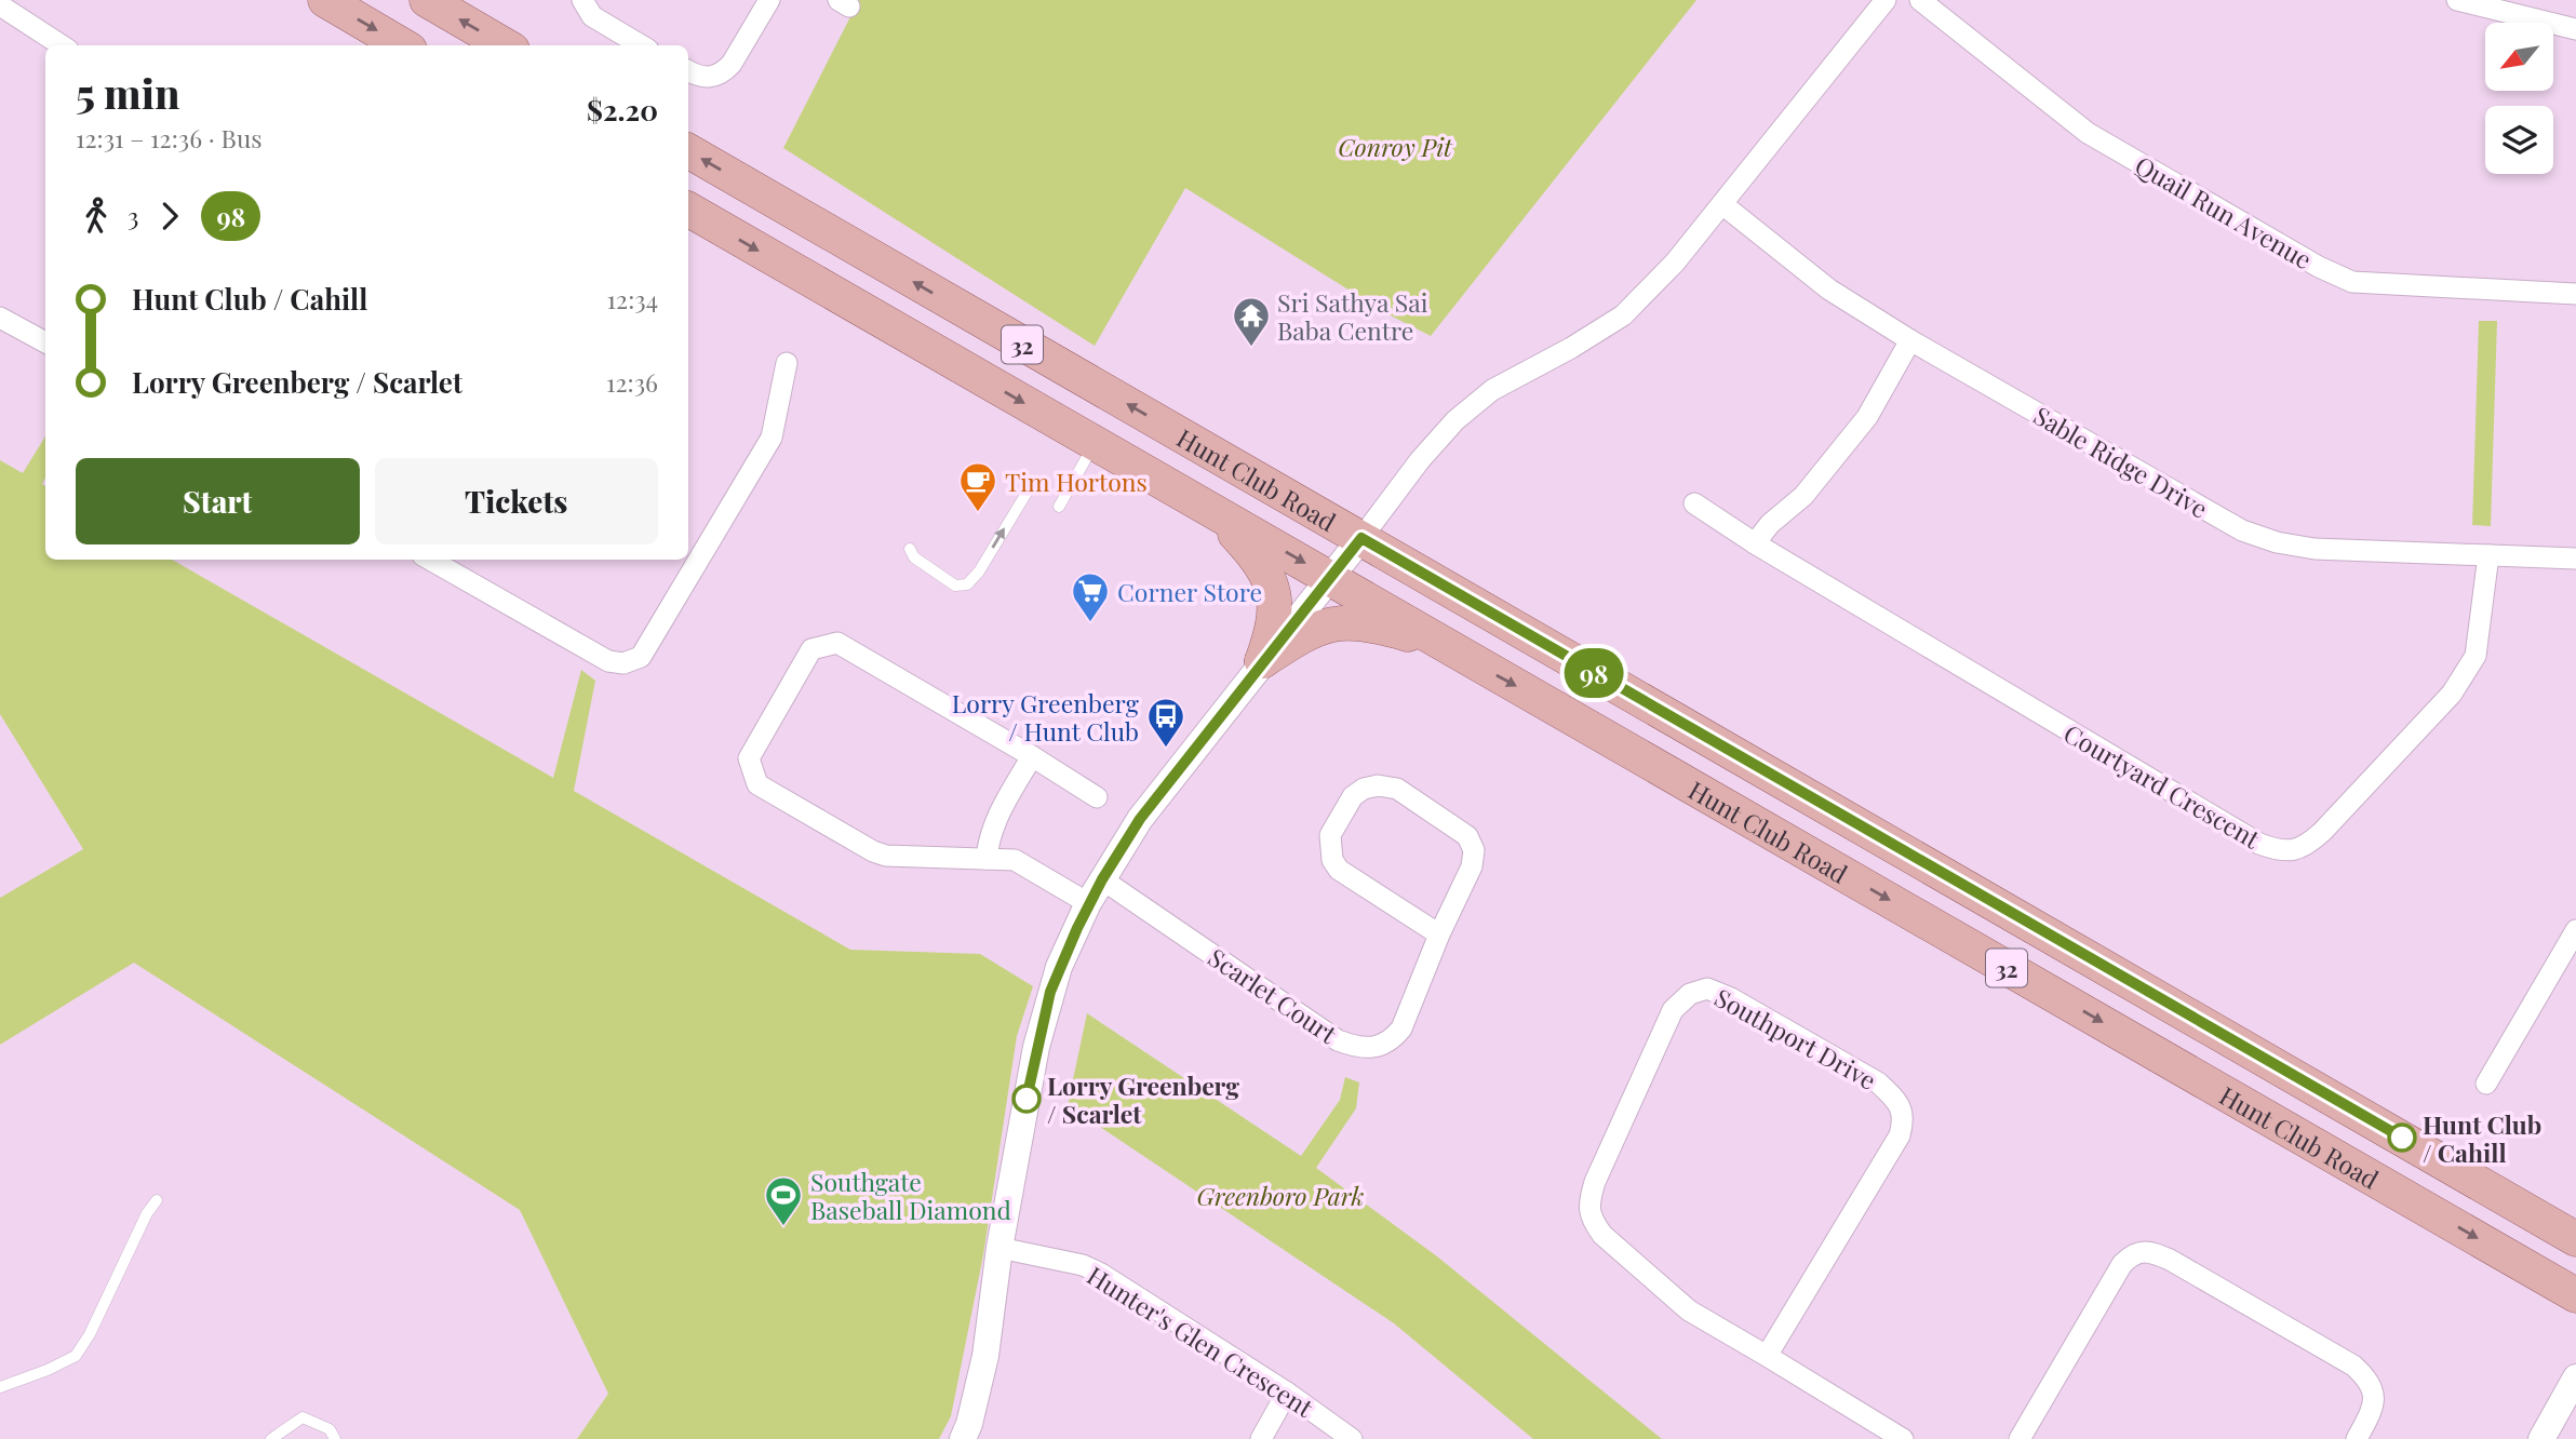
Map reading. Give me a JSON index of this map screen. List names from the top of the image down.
{
  "streets": {
    "main road": ["32", "Hunt Club Road"],
    "street": [
      "Quail Run Avenue",
      "Sable Ridge Drive",
      "Courtyard Crescent",
      "Scarlet Court",
      "Southport Drive",
      "Hunter's Glen Crescent"
    ]
  },
  "crossings": [
    ["Sable Ridge Drive", "Courtyard Crescent"]
  ],
  "parks": ["Conroy Pit", "Greenboro Park"],
  "places": {
    "temple": ["Sri Sathya Sai Baba Centre"],
    "cafe": ["Tim Hortons"],
    "supermarket": ["Corner Store"],
    "bus stop": ["Lorry Greenberg / Hunt Club"],
    "other": ["Lorry Greenberg / Scarlet", "Hunt Club / Cahill"],
    "sports": ["Southgate Baseball Diamond"]
  },
  "lines": ["bus line 98"],
  "north": "bottom left",
  "page": {
    "on_map": "98",
    "heading": ["5 min", "12:31 – 12:36 · Bus", "$2.20"],
    "legs": ["3", "98"],
    "list": [
      {
        "name": "Hunt Club / Cahill",
        "value": "12:34"
      },
      {
        "name": "Lorry Greenberg / Scarlet",
        "value": "12:36"
      }
    ],
    "buttons": ["Start", "Tickets"]
  }
}
